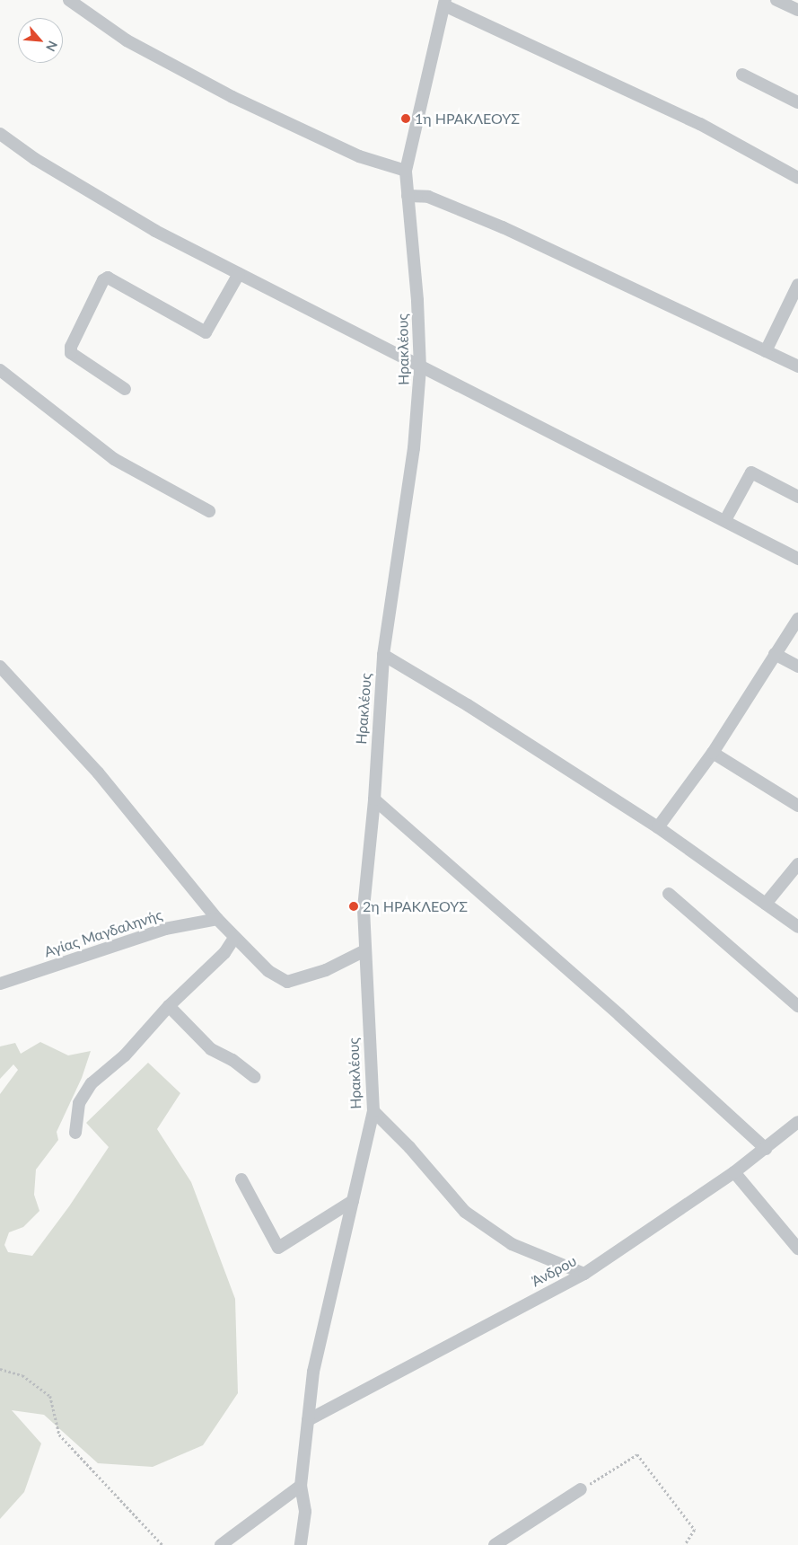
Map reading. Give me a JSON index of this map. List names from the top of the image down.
{
  "streets": {
    "street": ["Ηρακλέους", "Αγίας Μαγδαληνής", "Άνδρου"]
  },
  "crossings": [
    ["Ηρακλέους", "Άνδρου"]
  ],
  "places": ["1η ΗΡΑΚΛΕΟΥΣ", "2η ΗΡΑΚΛΕΟΥΣ"],
  "north": "bottom right"
}
